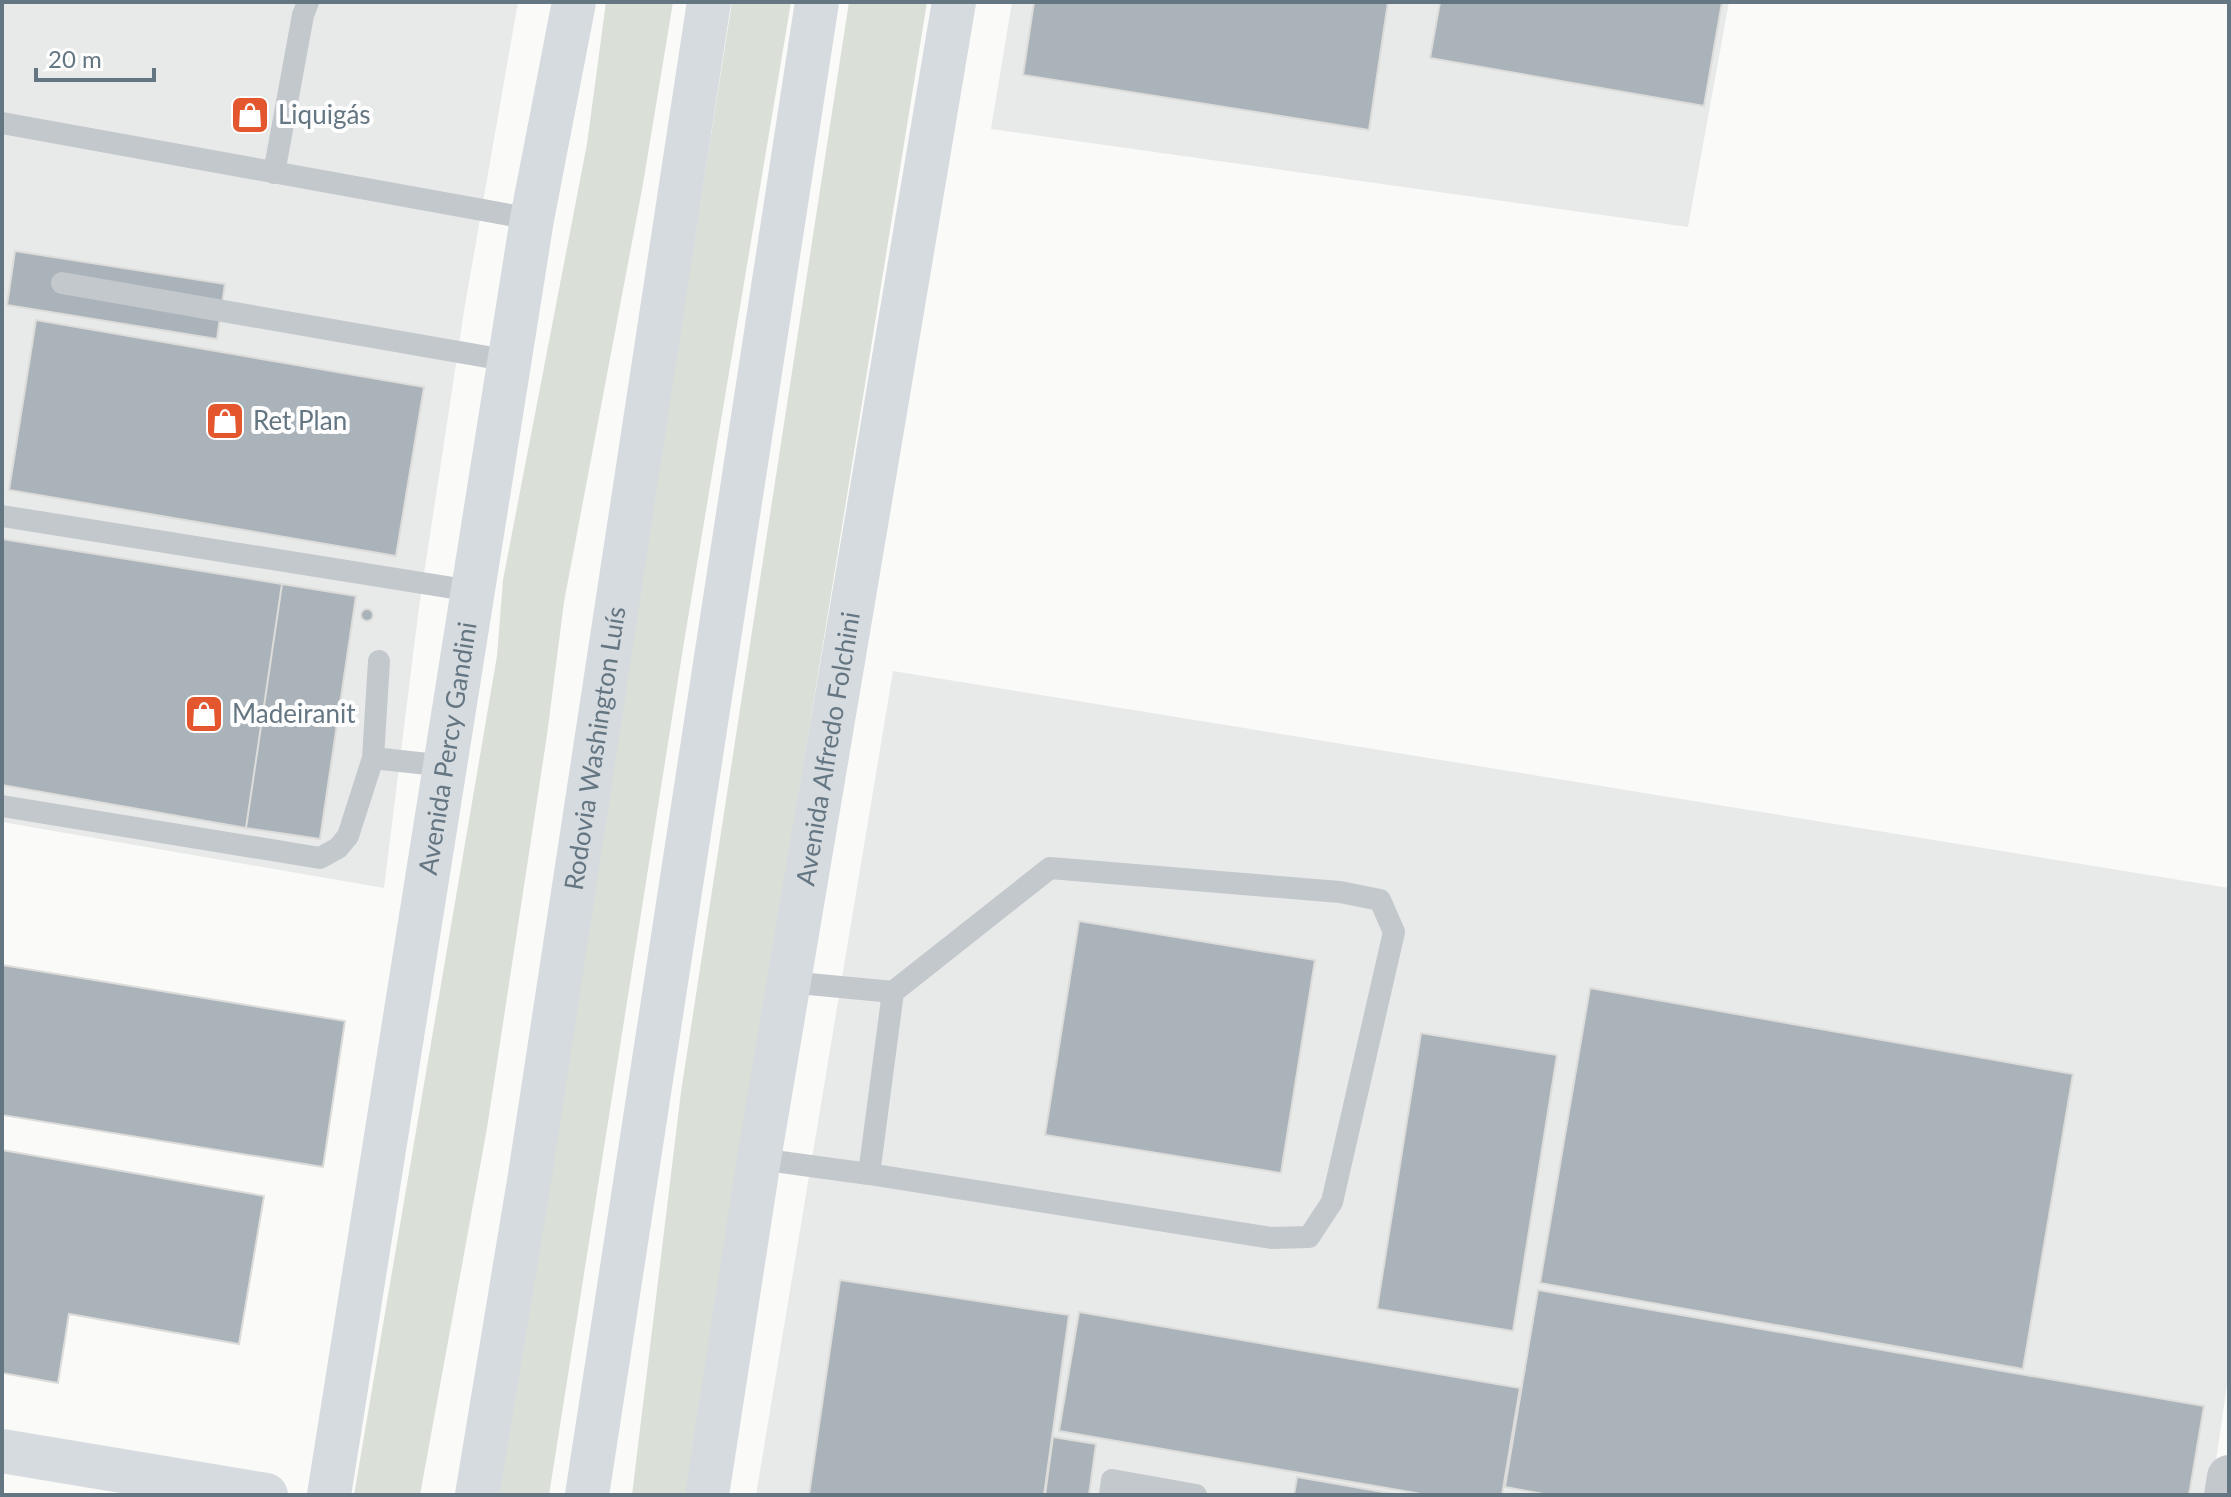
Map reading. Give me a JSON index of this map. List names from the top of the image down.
{
  "streets": {
    "main road": ["Avenida Percy Gandini", "Avenida Alfredo Folchini", "Rodovia Washington Luís"]
  },
  "places": {
    "shop": ["Liquigás", "Ret Plan", "Madeiranit"]
  },
  "scale_bar": "20 m"
}
